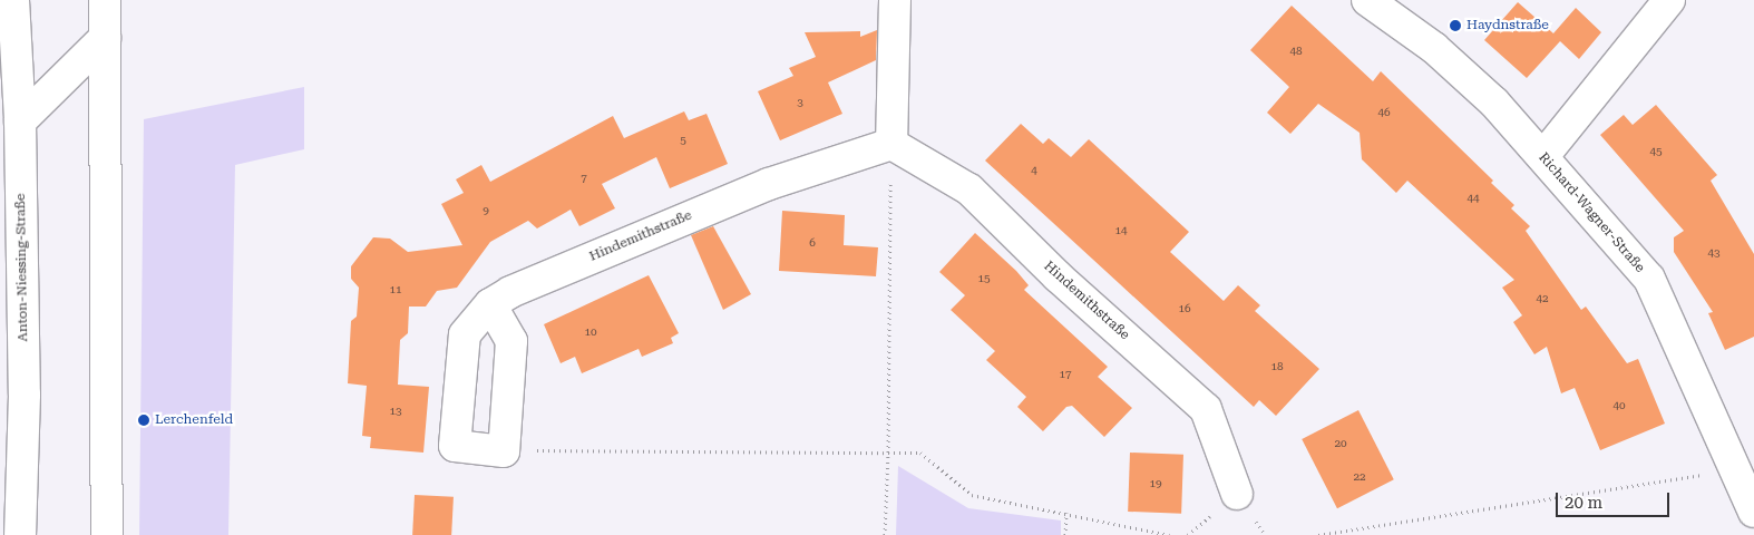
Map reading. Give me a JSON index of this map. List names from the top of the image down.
{
  "streets": {
    "street": ["Richard-Wagner-Straße", "Hindemithstraße", "Anton-Niessing-Straße"]
  },
  "places": ["Haydnstraße", "Lerchenfeld"],
  "house_numbers": [
    "48",
    "3",
    "46",
    "5",
    "45",
    "4",
    "7",
    "44",
    "9",
    "14",
    "6",
    "43",
    "15",
    "11",
    "42",
    "16",
    "10",
    "18",
    "17",
    "40",
    "13",
    "20",
    "22",
    "19"
  ],
  "scale_bar": "20 m"
}
